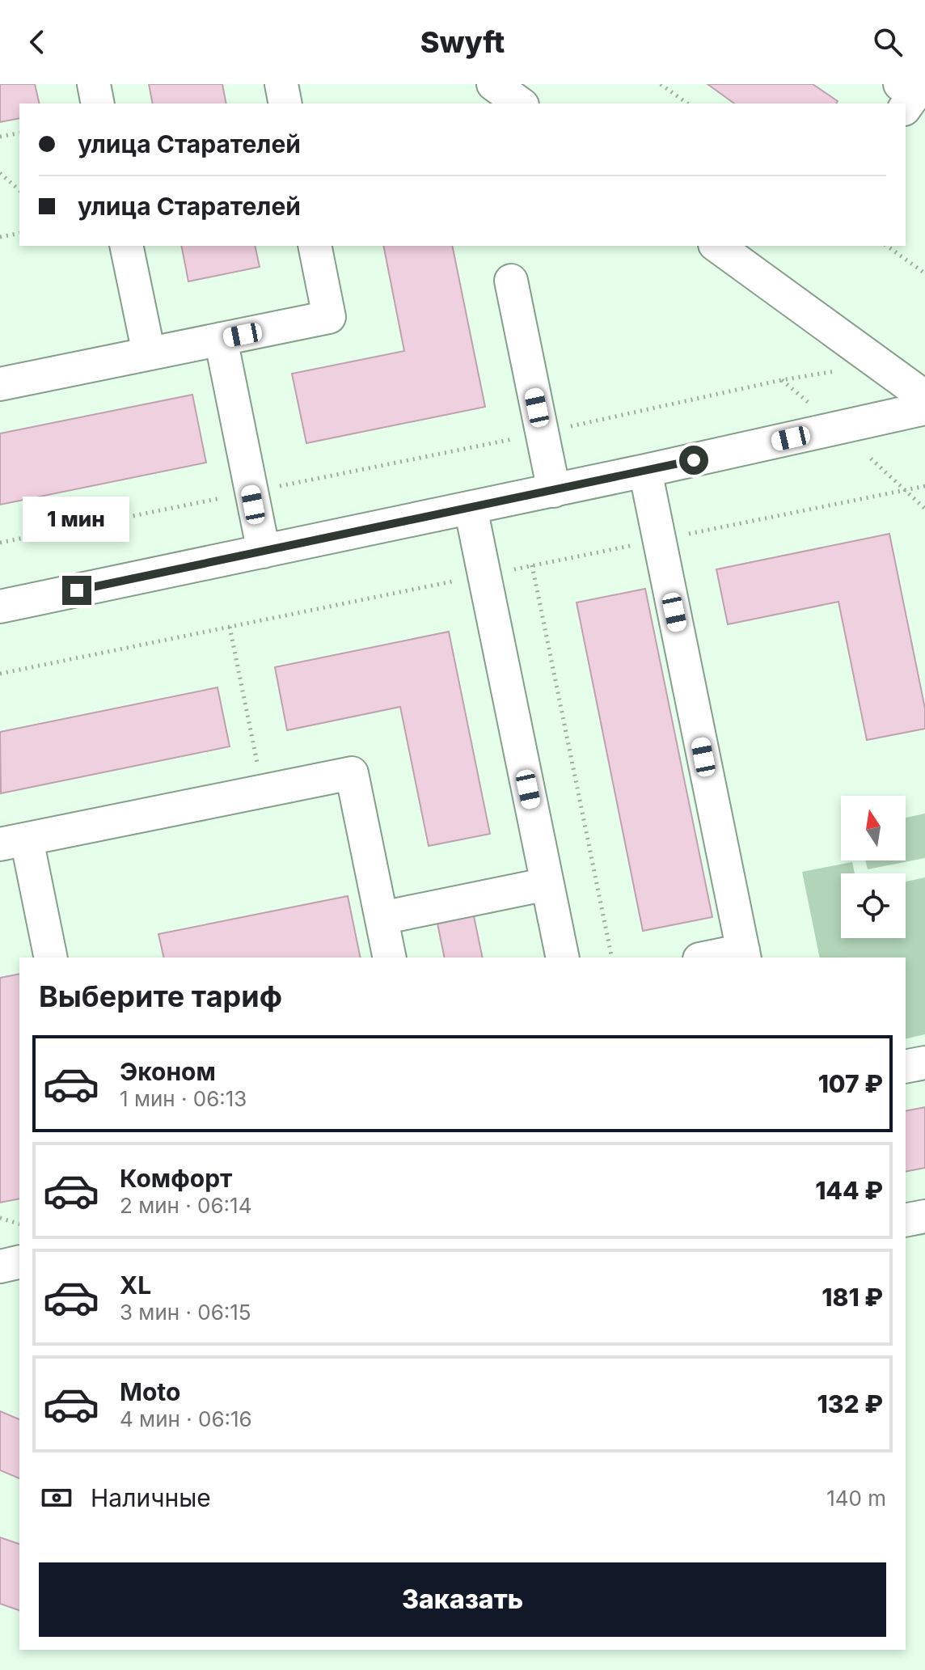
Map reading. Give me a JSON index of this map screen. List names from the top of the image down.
{
  "north": "top",
  "page": {
    "header": "Swyft",
    "banner": ["улица Старателей", "улица Старателей"],
    "bubble": "1 мин",
    "heading": "Выберите тариф",
    "list": [
      {
        "name": "Эконом",
        "note": "1 мин · 06:13",
        "value": "107 ₽"
      },
      {
        "name": "Комфорт",
        "note": "2 мин · 06:14",
        "value": "144 ₽"
      },
      {
        "name": "XL",
        "note": "3 мин · 06:15",
        "value": "181 ₽"
      },
      {
        "name": "Moto",
        "note": "4 мин · 06:16",
        "value": "132 ₽"
      }
    ],
    "pay": ["Наличные", "140 m"],
    "buttons": "Заказать"
  }
}
